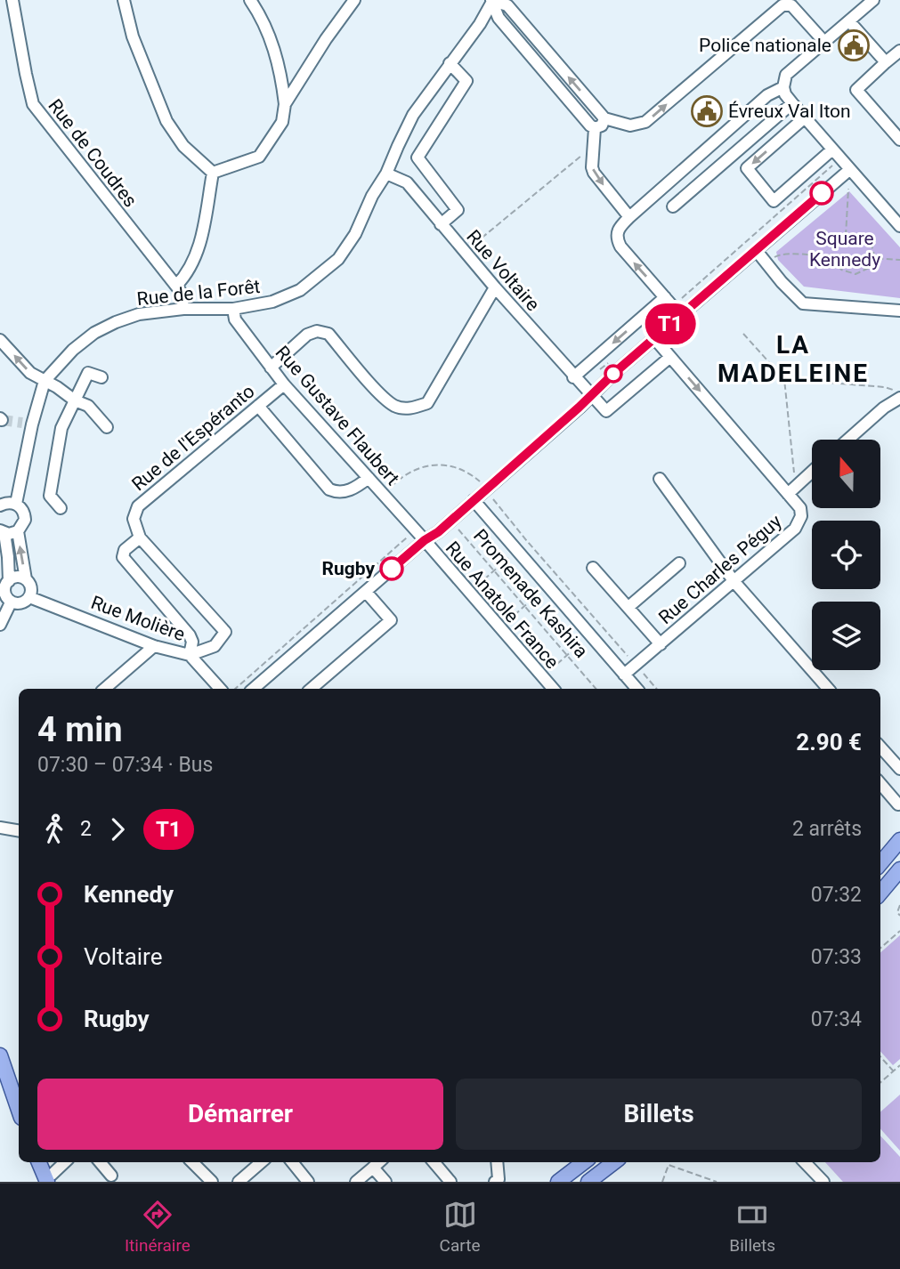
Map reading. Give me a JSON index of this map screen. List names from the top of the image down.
{
  "streets": {
    "street": [
      "Rue de Coudres",
      "Rue Voltaire",
      "Rue de la Forêt",
      "Rue Gustave Flaubert",
      "Rue de l'Espéranto",
      "Rue Charles Péguy",
      "Rue Anatole France",
      "Rue Molière"
    ],
    "path": ["Promenade Kashira"]
  },
  "crossings": [
    ["Rue de Coudres", "Rue de la Forêt"],
    ["Rue Voltaire", "Rue de la Forêt"],
    ["Rue de la Forêt", "Rue Gustave Flaubert"],
    ["Rue Gustave Flaubert", "Rue de l'Espéranto"],
    ["Rue Gustave Flaubert", "Rue Anatole France"]
  ],
  "districts": ["LA MADELEINE"],
  "parks": ["Square Kennedy"],
  "places": {
    "public building": ["Police nationale", "Évreux Val Iton"],
    "other": ["Rugby"]
  },
  "lines": ["bus line T1"],
  "north": "top",
  "page": {
    "on_map": "T1",
    "heading": ["4 min", "07:30 – 07:34 · Bus", "2.90 €"],
    "legs": ["2", "T1", "2 arrêts"],
    "list": [
      {
        "name": "Kennedy",
        "value": "07:32"
      },
      {
        "name": "Voltaire",
        "value": "07:33"
      },
      {
        "name": "Rugby",
        "value": "07:34"
      }
    ],
    "buttons": ["Démarrer", "Billets"],
    "tabs": ["Itinéraire", "Carte", "Billets"]
  }
}
